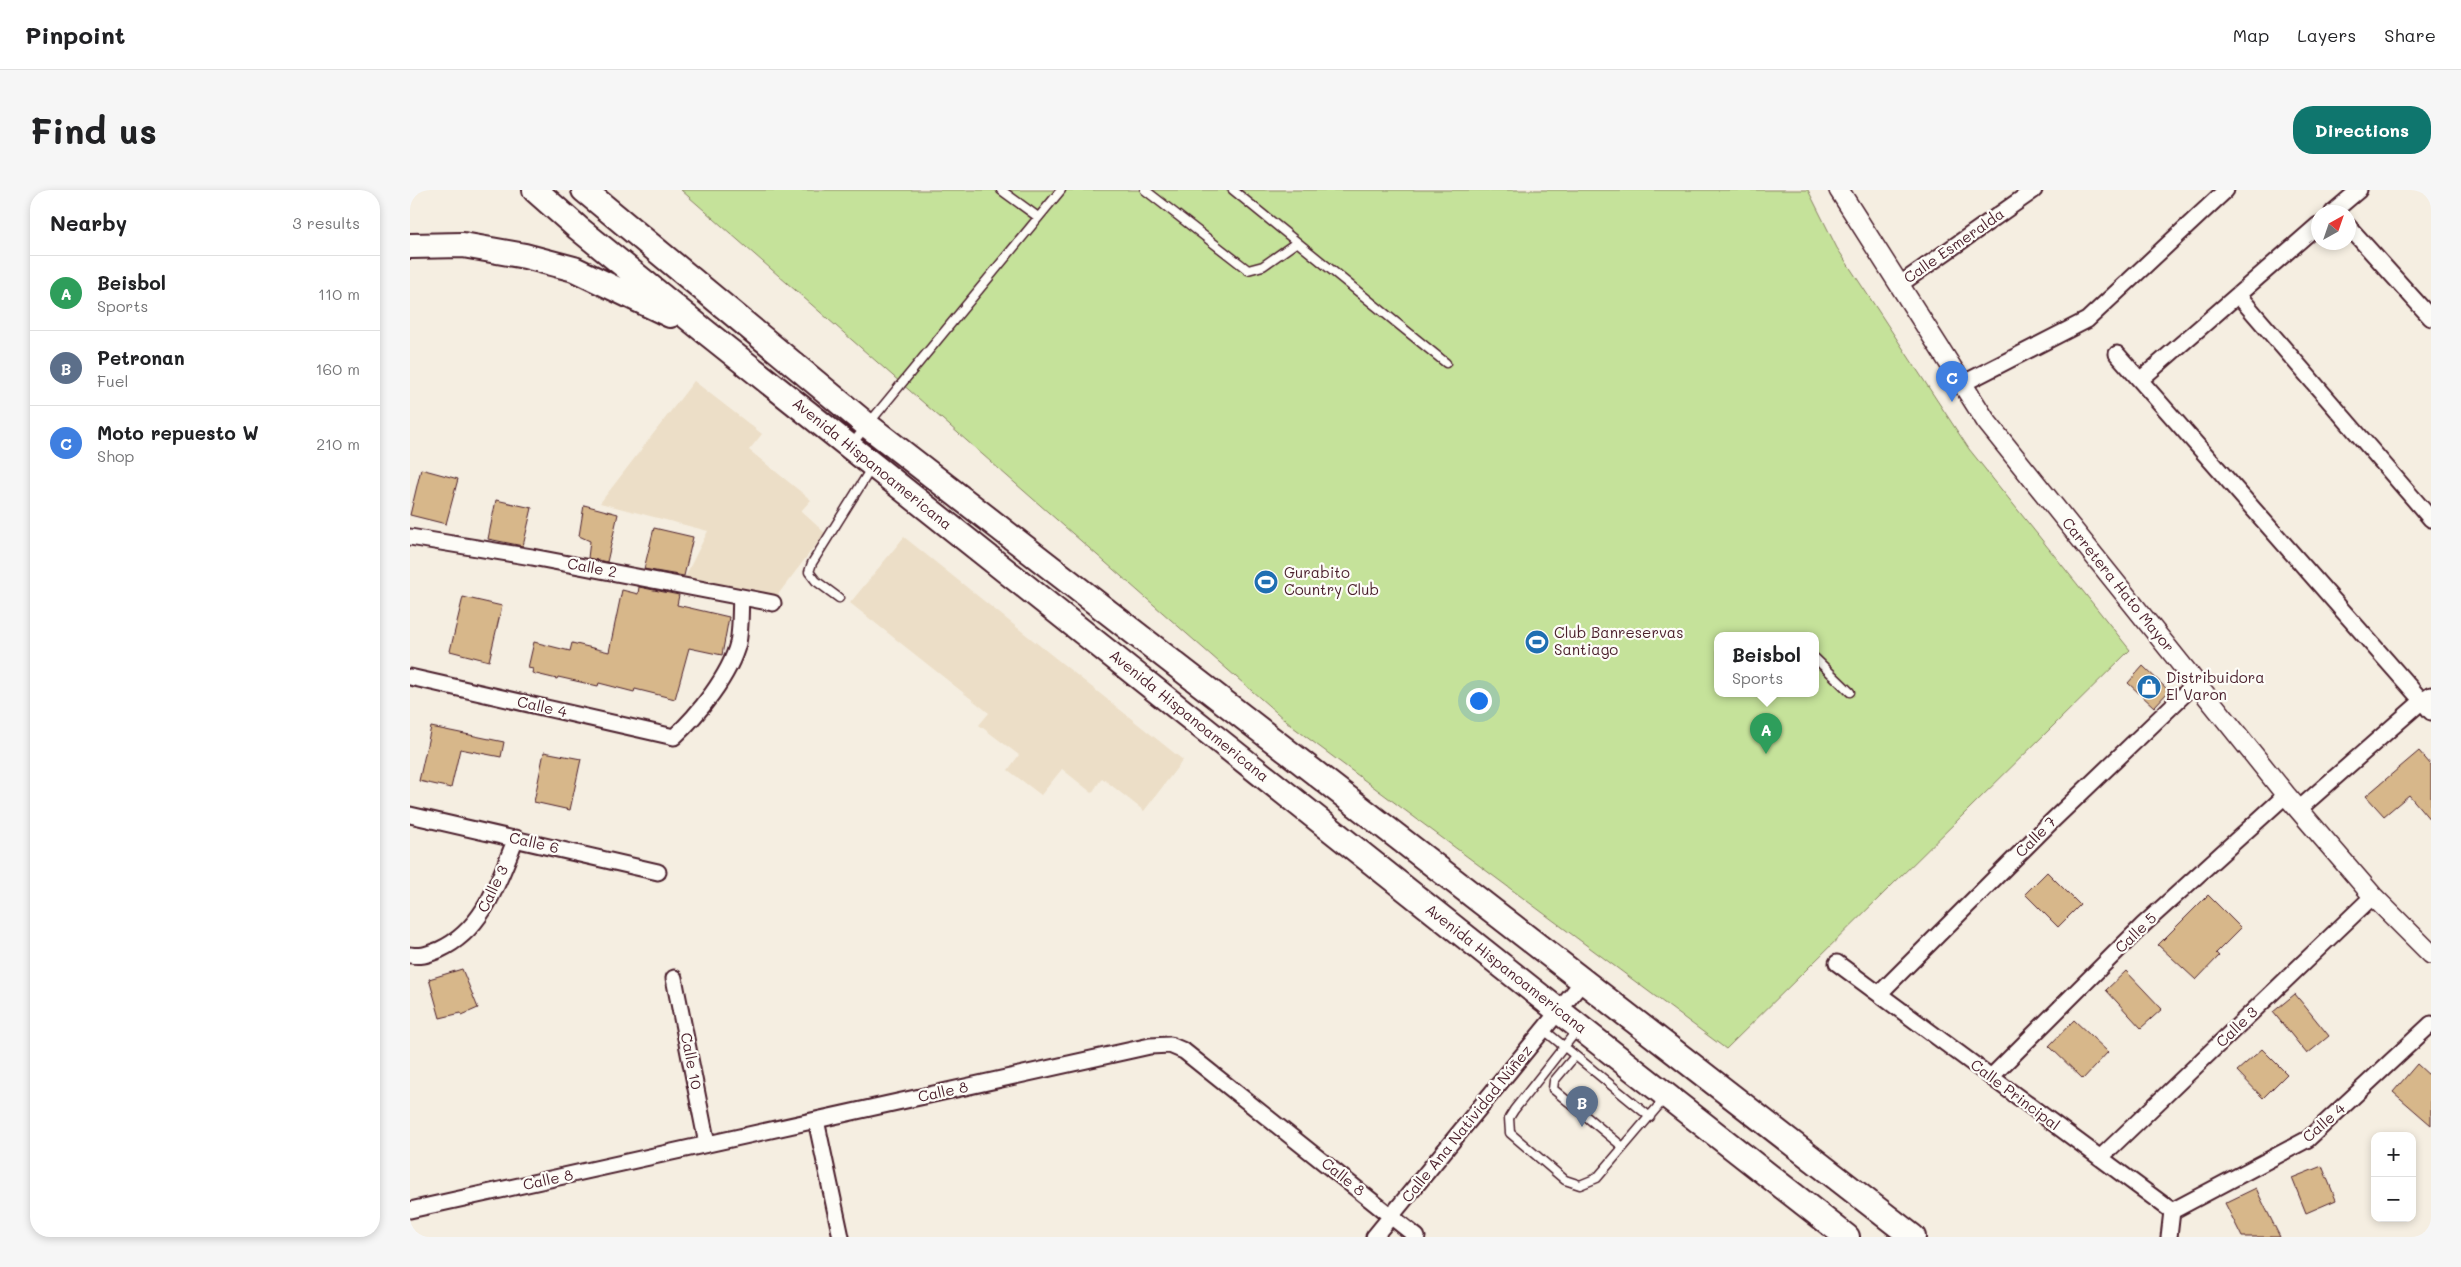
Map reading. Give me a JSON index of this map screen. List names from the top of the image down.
{
  "streets": {
    "main road": ["Avenida Hispanoamericana"],
    "street": [
      "Calle Esmeralda",
      "Calle 2",
      "Carretera Hato Mayor",
      "Calle 4",
      "Calle 7",
      "Calle 6",
      "Calle 3",
      "Calle 5",
      "Calle 10",
      "Calle 8",
      "Calle Principal",
      "Calle Ana Natividad Núñez"
    ]
  },
  "crossings": [
    ["Calle Esmeralda", "Carretera Hato Mayor"],
    ["Avenida Hispanoamericana", "Calle Ana Natividad Núñez"],
    ["Calle 2", "Calle 4"],
    ["Carretera Hato Mayor", "Calle 7"],
    ["Carretera Hato Mayor", "Calle 3"],
    ["Carretera Hato Mayor", "Calle 5"],
    ["Calle 4", "Calle Principal"],
    ["Calle 7", "Calle Principal"],
    ["Calle 6", "Calle 3"],
    ["Calle 3", "Calle Principal"],
    ["Calle 5", "Calle Principal"],
    ["Calle 10", "Calle 8"],
    ["Calle 8", "Calle Ana Natividad Núñez"]
  ],
  "places": {
    "sports": ["Gurabito Country Club", "Club Banreservas Santiago"],
    "shop": ["Distribuidora El Varon"]
  },
  "north": "top right",
  "page": {
    "header": "Pinpoint",
    "nav": ["Map", "Layers", "Share"],
    "buttons": "Directions",
    "title": "Find us",
    "heading": ["Nearby", "3 results"],
    "list": [
      {
        "mark": "A",
        "name": "Beisbol",
        "note": "Sports",
        "value": "110 m"
      },
      {
        "mark": "B",
        "name": "Petronan",
        "note": "Fuel",
        "value": "160 m"
      },
      {
        "mark": "C",
        "name": "Moto repuesto W",
        "note": "Shop",
        "value": "210 m"
      }
    ],
    "pins": ["C", "A", "B"],
    "popup": ["Beisbol", "Sports"],
    "map_buttons": ["+", "−"]
  }
}
